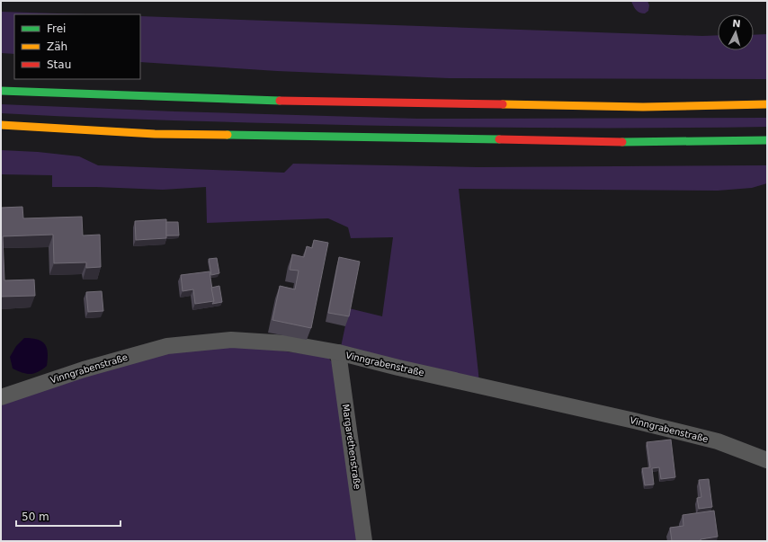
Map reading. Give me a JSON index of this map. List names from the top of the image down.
{
  "streets": {
    "street": ["Vinngrabenstraße", "Margarethenstraße"]
  },
  "crossings": [
    ["Vinngrabenstraße", "Margarethenstraße"]
  ],
  "legend": ["Frei", "Zäh", "Stau"],
  "scale_bar": "50 m",
  "north": "top"
}
